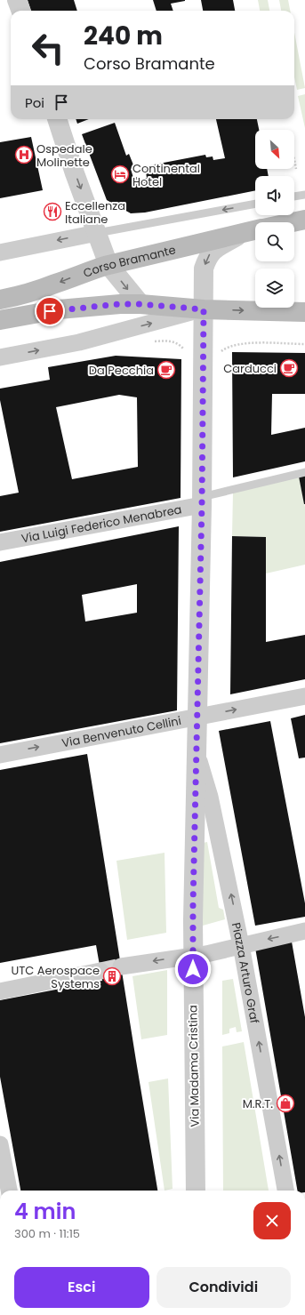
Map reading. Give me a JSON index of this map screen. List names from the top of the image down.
{
  "streets": {
    "main road": ["Corso Bramante"],
    "street": [
      "Via Luigi Federico Menabrea",
      "Via Benvenuto Cellini",
      "Piazza Arturo Graf",
      "Via Madama Cristina"
    ]
  },
  "crossings": [
    ["Via Luigi Federico Menabrea", "Via Madama Cristina"],
    ["Via Benvenuto Cellini", "Via Madama Cristina"],
    ["Piazza Arturo Graf", "Via Madama Cristina"]
  ],
  "one_way": ["Via Benvenuto Cellini", "Piazza Arturo Graf"],
  "places": {
    "hospital": ["Ospedale Molinette"],
    "hotel": ["Continental Hotel"],
    "restaurant": ["Eccellenza Italiane"],
    "cafe": ["Carducci", "Da Pecchia"],
    "building": ["UTC Aerospace Systems"],
    "shop": ["M.R.T."]
  },
  "north": "bottom right",
  "page": {
    "turn": ["240 m", "Corso Bramante"],
    "then": "Poi",
    "heading": ["4 min", "300 m · 11:15"],
    "buttons": ["Esci", "Condividi"]
  }
}
